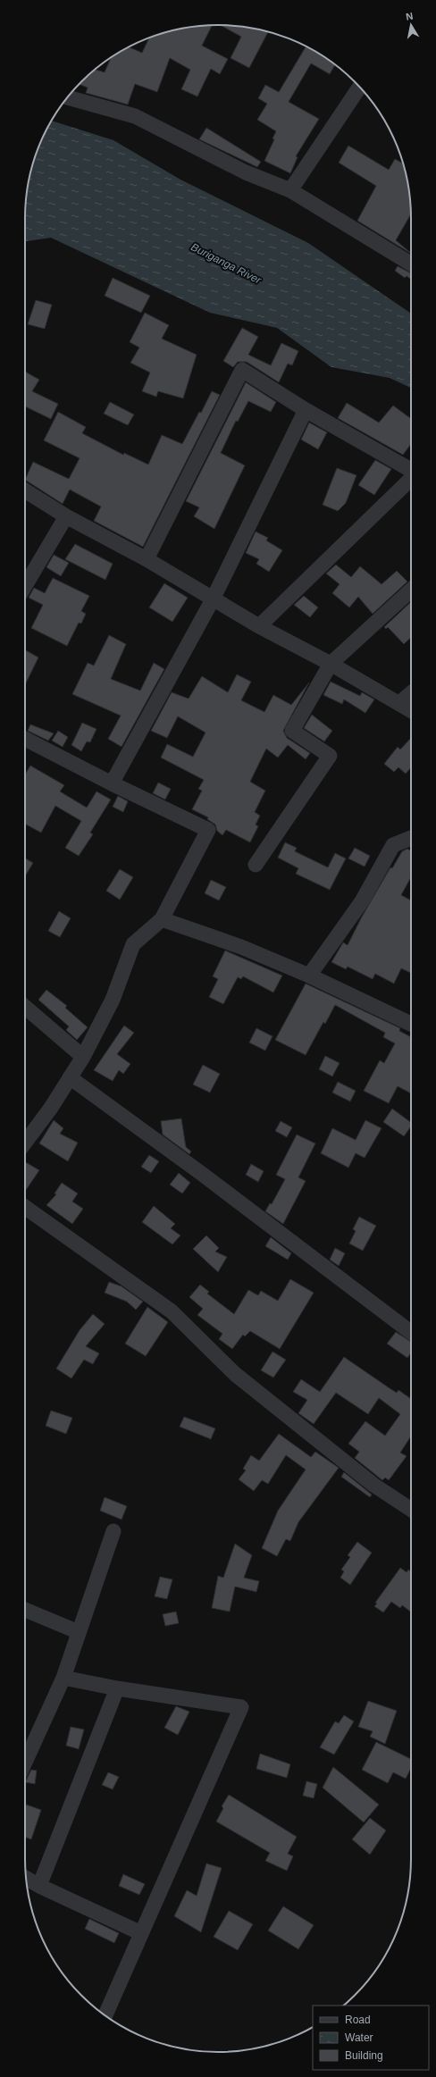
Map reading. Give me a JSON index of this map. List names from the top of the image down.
{
  "water": ["Buriganga River"],
  "legend": ["Road", "Water", "Building"],
  "north": "top"
}
